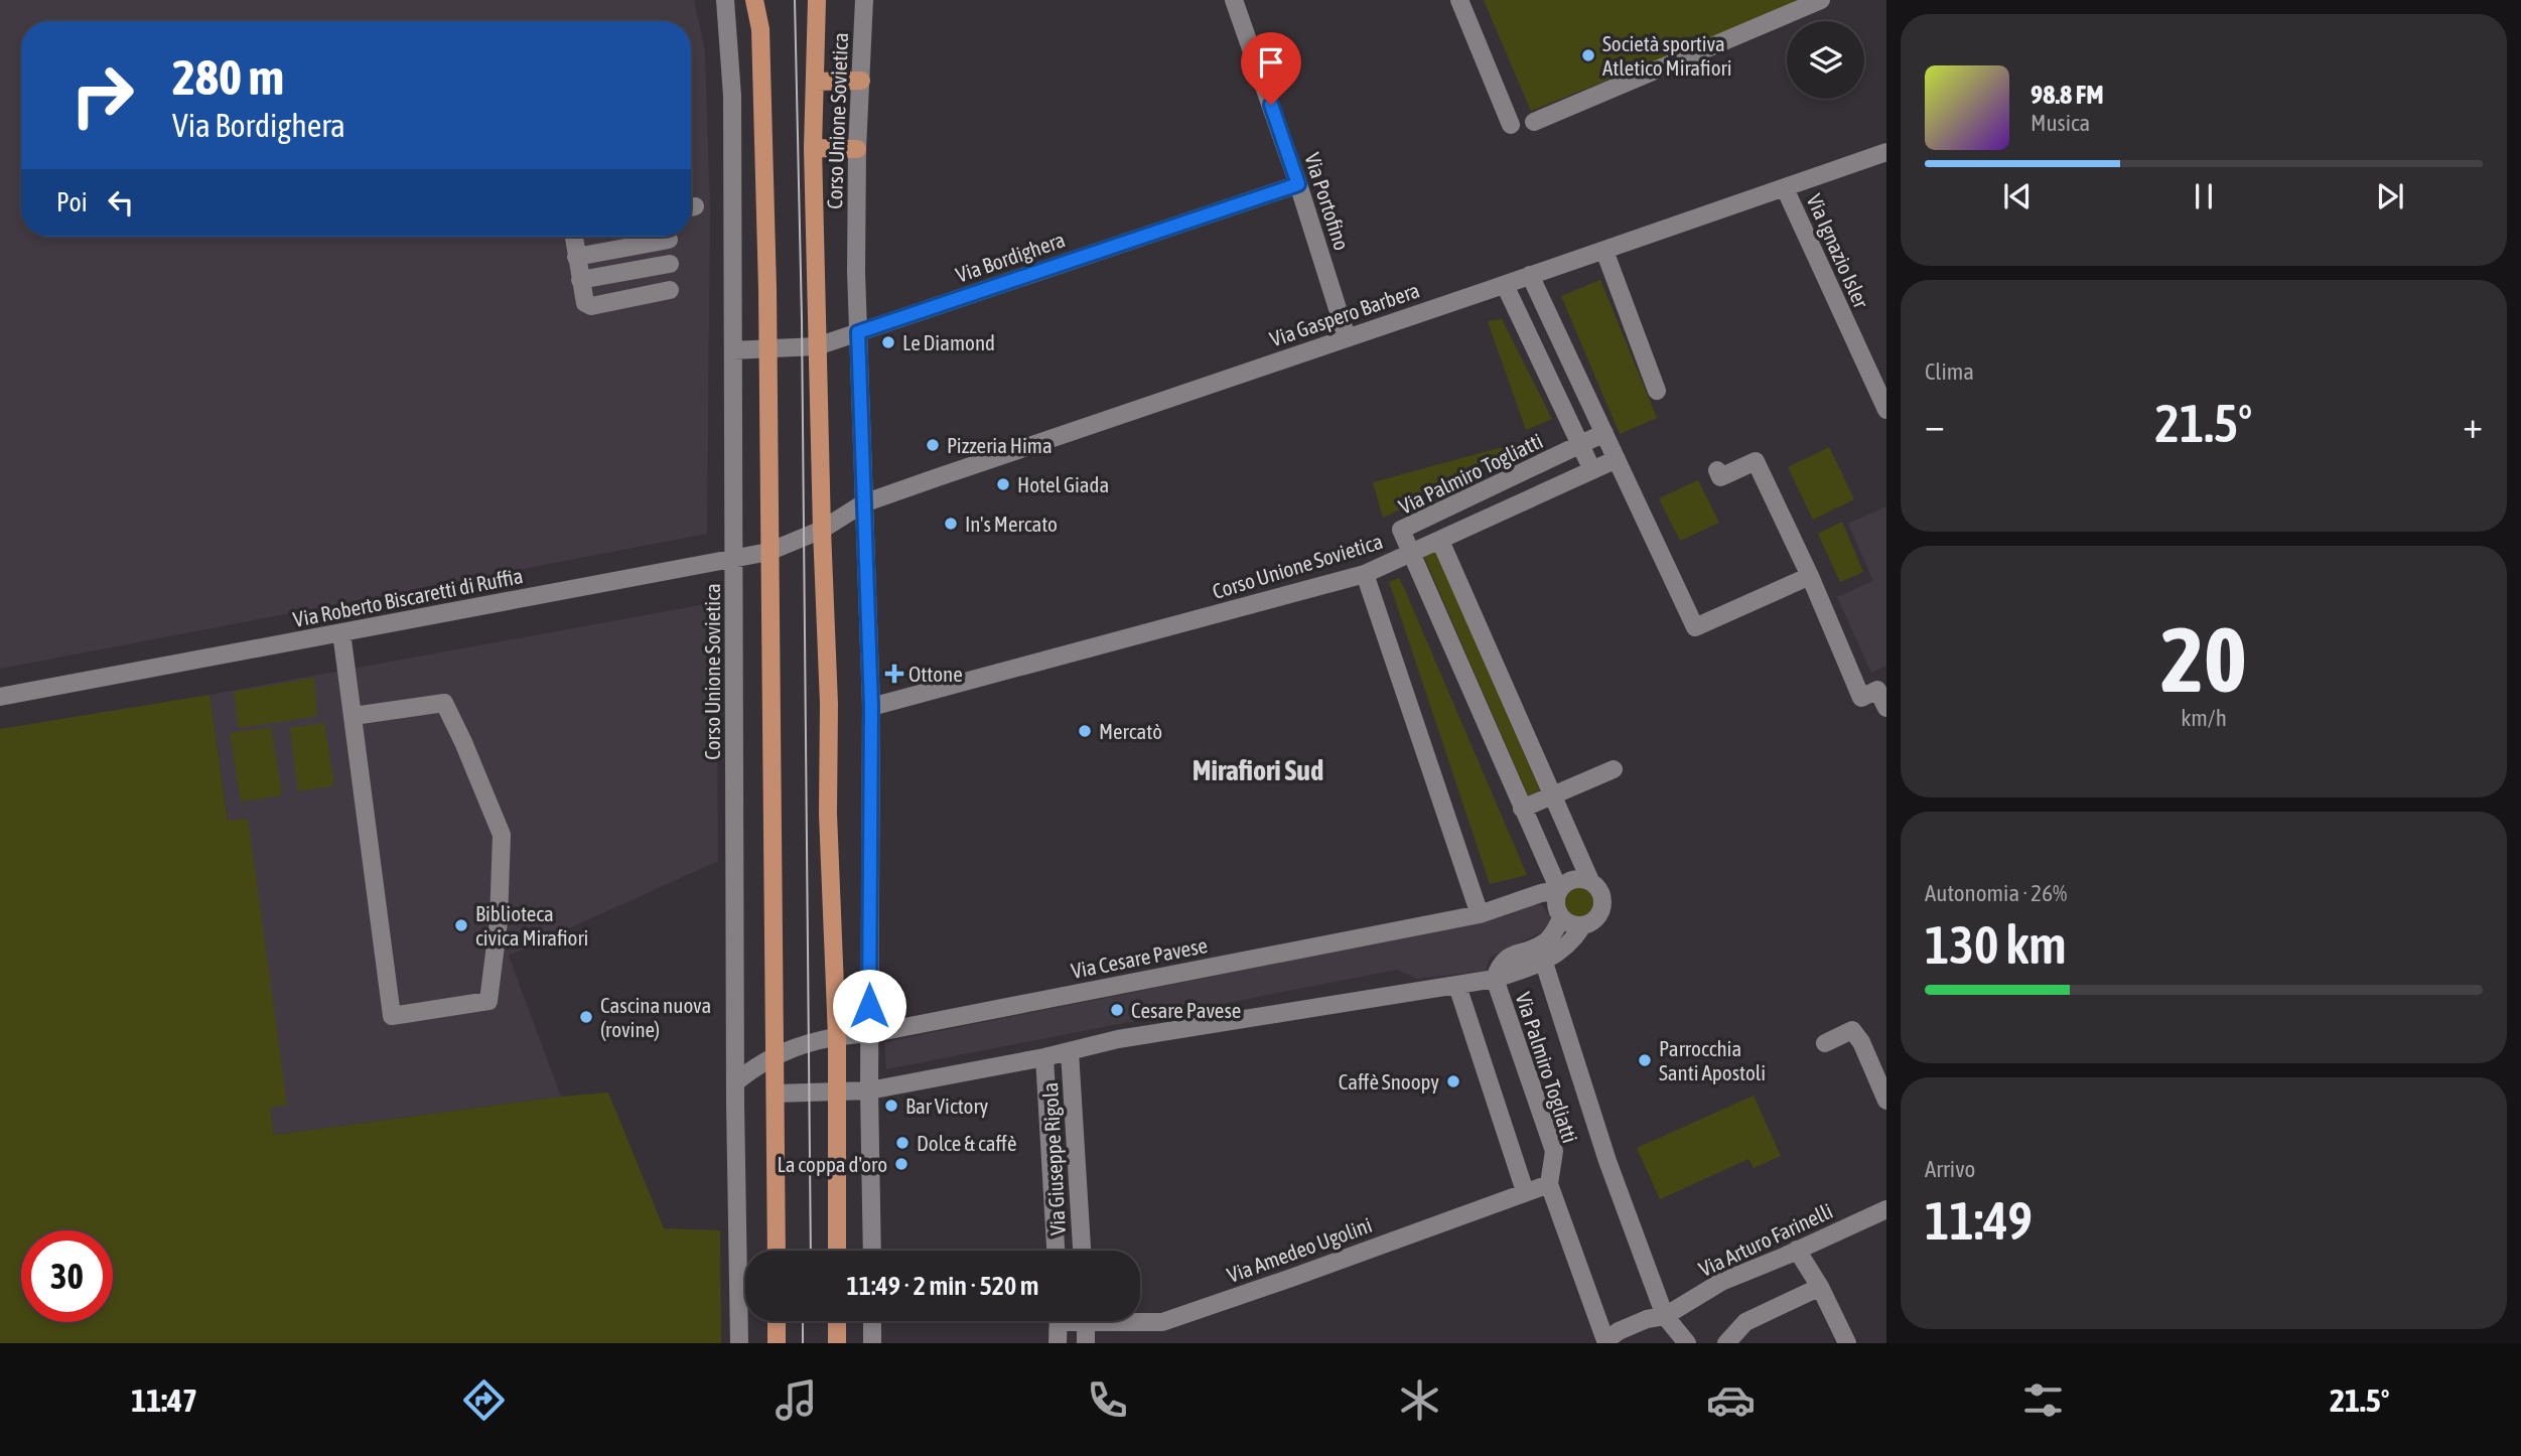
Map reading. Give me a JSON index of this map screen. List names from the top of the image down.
{
  "streets": {
    "main road": ["Corso Unione Sovietica"],
    "street": [
      "Via Portofino",
      "Via Ignazio Isler",
      "Via Bordighera",
      "Via Gaspero Barbera",
      "Via Palmiro Togliatti",
      "Via Roberto Biscaretti di Ruffia",
      "Via Cesare Pavese",
      "Via Giuseppe Rigola",
      "Via Arturo Farinelli",
      "Via Amedeo Ugolini"
    ]
  },
  "crossings": [
    ["Corso Unione Sovietica", "Via Bordighera"],
    ["Corso Unione Sovietica", "Via Gaspero Barbera"],
    ["Corso Unione Sovietica", "Via Palmiro Togliatti"],
    ["Corso Unione Sovietica", "Via Roberto Biscaretti di Ruffia"],
    ["Corso Unione Sovietica", "Via Cesare Pavese"],
    ["Via Portofino", "Via Bordighera"],
    ["Via Portofino", "Via Gaspero Barbera"],
    ["Via Ignazio Isler", "Via Gaspero Barbera"],
    ["Via Gaspero Barbera", "Via Roberto Biscaretti di Ruffia"],
    ["Via Palmiro Togliatti", "Via Cesare Pavese"],
    ["Via Palmiro Togliatti", "Via Arturo Farinelli"],
    ["Via Palmiro Togliatti", "Via Amedeo Ugolini"]
  ],
  "districts": ["Mirafiori Sud"],
  "places": {
    "other": [
      "Società sportiva Atletico Mirafiori",
      "Le Diamond",
      "Pizzeria Hima",
      "Hotel Giada",
      "In's Mercato",
      "Mercatò",
      "Biblioteca civica Mirafiori",
      "Cesare Pavese",
      "Cascina nuova (rovine)",
      "Parrocchia Santi Apostoli",
      "Caffè Snoopy",
      "Bar Victory",
      "Dolce & caffè",
      "La coppa d'oro"
    ],
    "health": ["Ottone"]
  },
  "page": {
    "turn": ["280 m", "Via Bordighera"],
    "song": ["98.8 FM", "Musica"],
    "then": "Poi",
    "tile": [
      "Clima",
      ["20", "km/h"],
      ["Autonomia · 26%", "130 km"],
      ["Arrivo", "11:49"]
    ],
    "heat": ["−", "21.5°", "+"],
    "limit": "30",
    "trip": "11:49 · 2 min · 520 m",
    "tabs": ["11:47", "21.5°"]
  }
}
